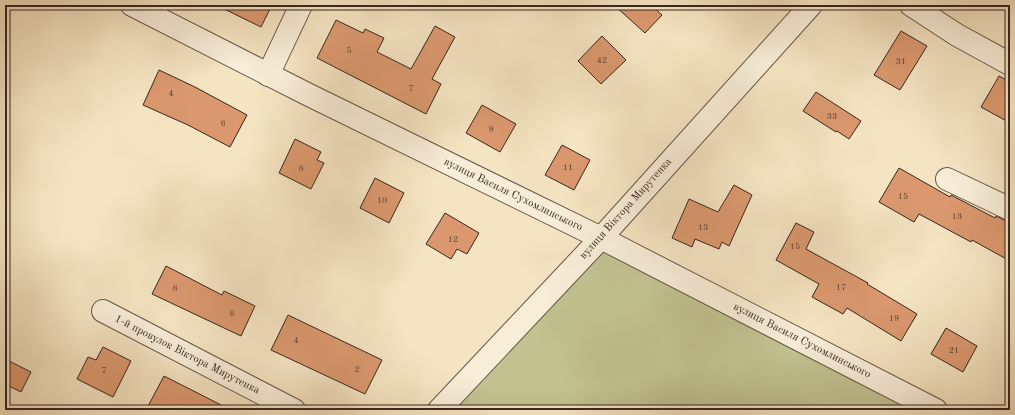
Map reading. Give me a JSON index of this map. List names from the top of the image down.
{
  "streets": {
    "street": ["вулиця Василя Сухомлинського", "вулиця Віктора Мирутенка", "1-й провулок Віктора Мирутенка"]
  },
  "crossings": [
    ["вулиця Василя Сухомлинського", "вулиця Віктора Мирутенка"]
  ],
  "house_numbers": [
    "5",
    "42",
    "31",
    "7",
    "4",
    "33",
    "6",
    "9",
    "11",
    "8",
    "15",
    "10",
    "13",
    "13",
    "12",
    "15",
    "17",
    "8",
    "6",
    "19",
    "4",
    "21",
    "2",
    "7"
  ]
}
